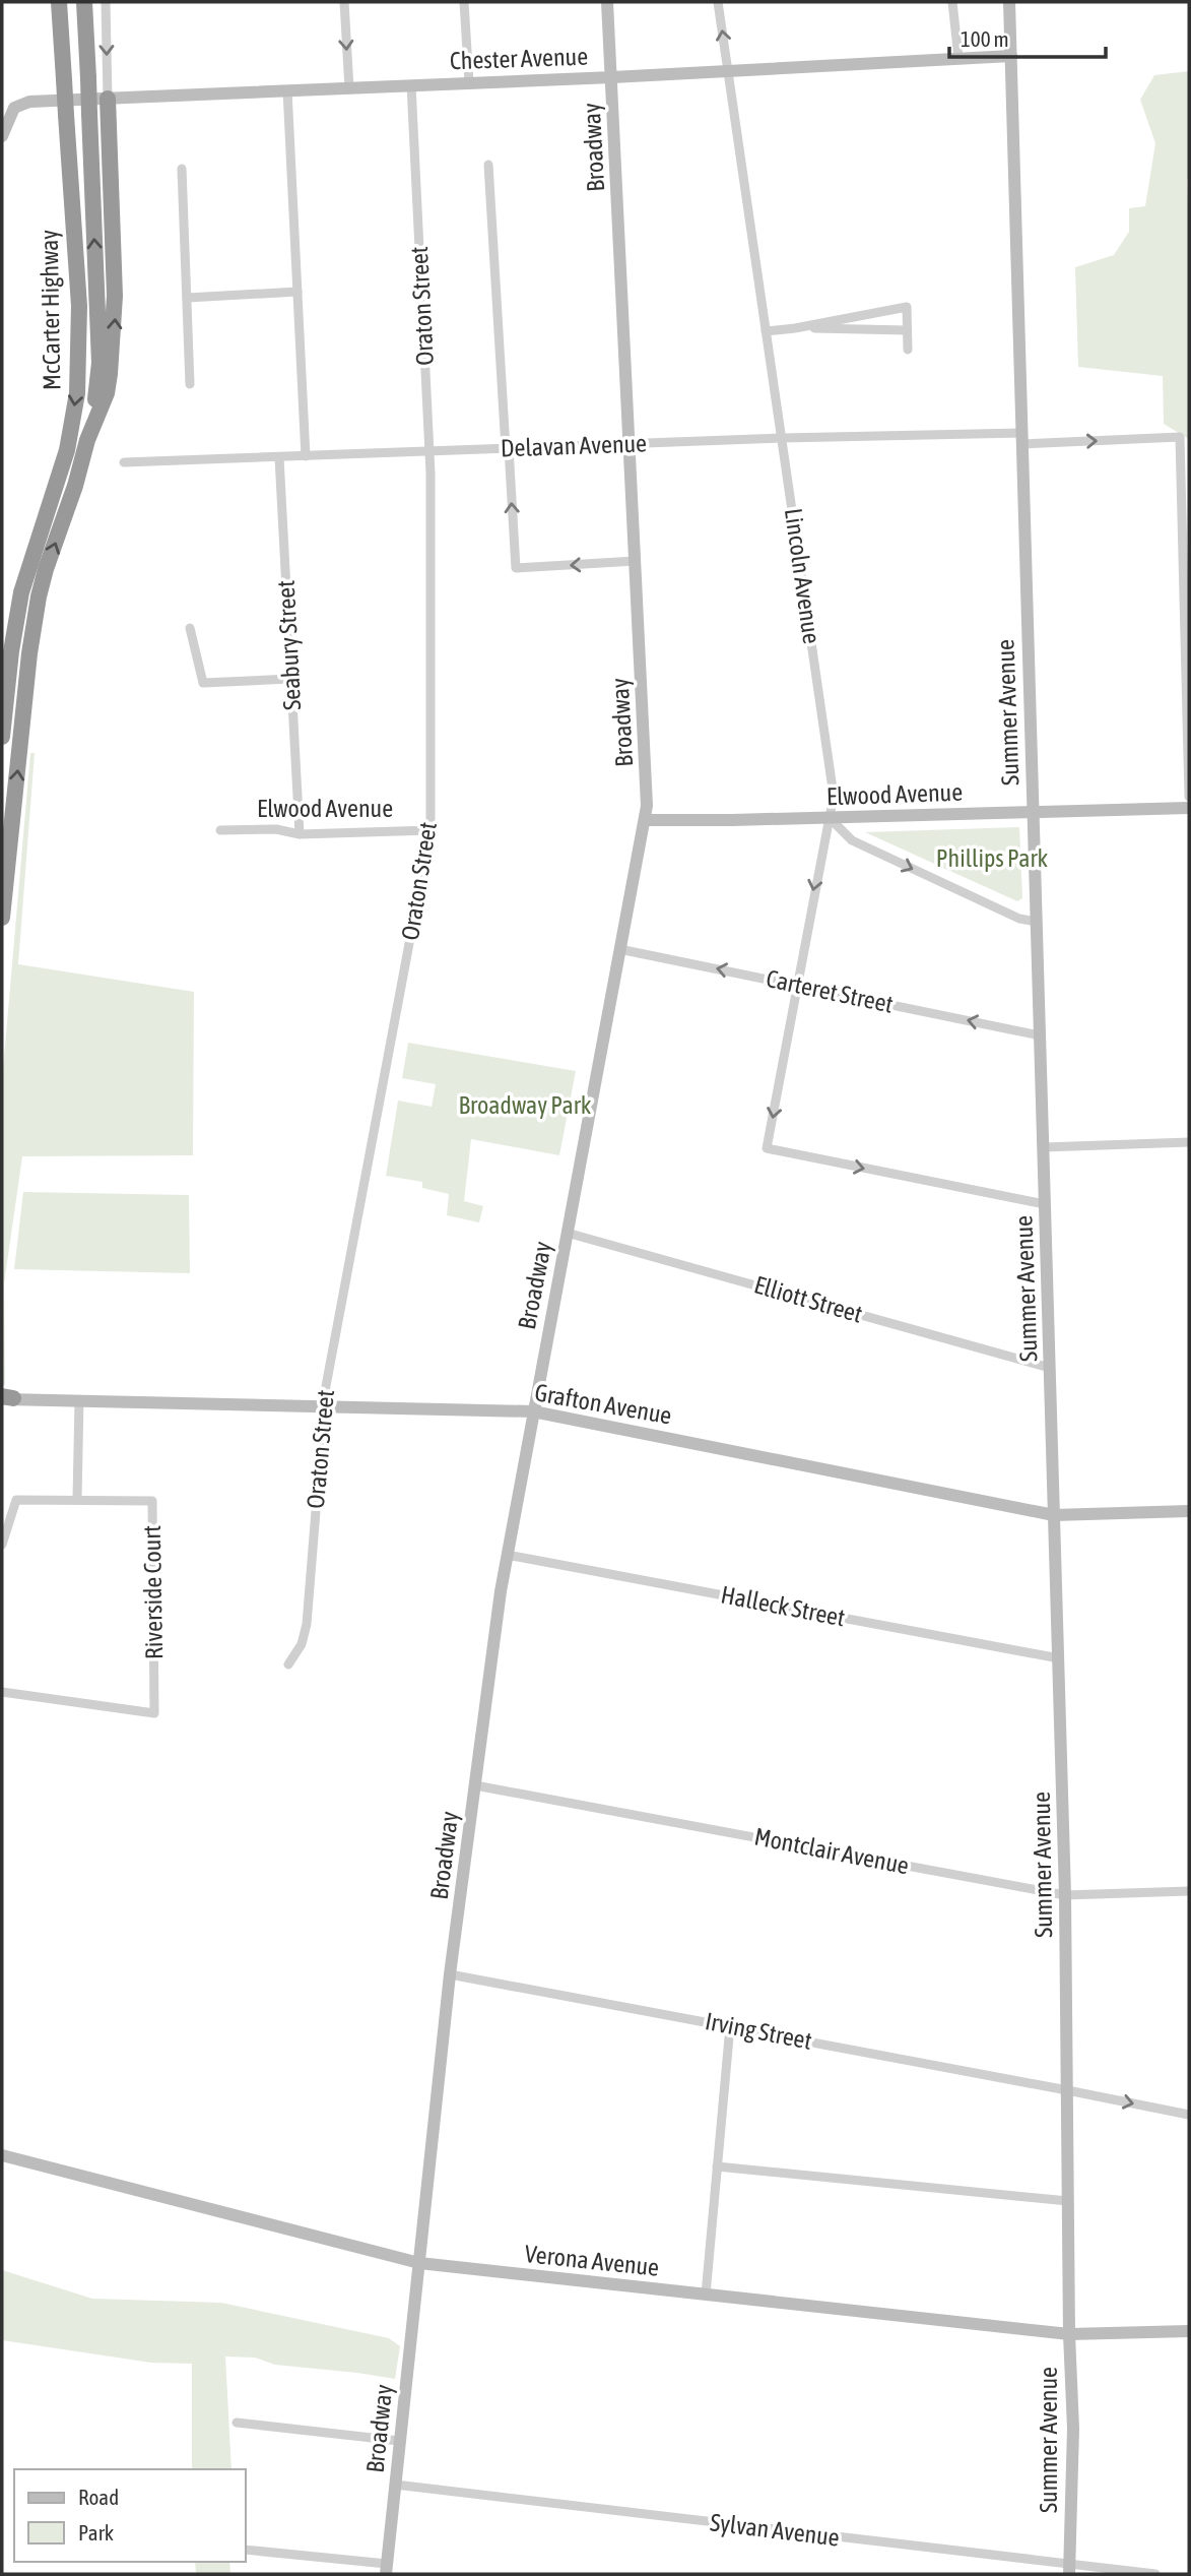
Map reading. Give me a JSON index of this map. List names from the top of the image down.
{
  "streets": {
    "highway": ["McCarter Highway"],
    "street": [
      "Chester Avenue",
      "Broadway",
      "Oraton Street",
      "Delavan Avenue",
      "Lincoln Avenue",
      "Seabury Street",
      "Summer Avenue",
      "Elwood Avenue",
      "Carteret Street",
      "Elliott Street",
      "Grafton Avenue",
      "Riverside Court",
      "Halleck Street",
      "Montclair Avenue",
      "Irving Street",
      "Verona Avenue",
      "Sylvan Avenue"
    ]
  },
  "crossings": [
    ["Chester Avenue", "Broadway"],
    ["Chester Avenue", "Oraton Street"],
    ["Chester Avenue", "Lincoln Avenue"],
    ["Chester Avenue", "Summer Avenue"],
    ["Broadway", "Delavan Avenue"],
    ["Broadway", "Elwood Avenue"],
    ["Broadway", "Carteret Street"],
    ["Broadway", "Elliott Street"],
    ["Broadway", "Grafton Avenue"],
    ["Broadway", "Halleck Street"],
    ["Broadway", "Montclair Avenue"],
    ["Broadway", "Irving Street"],
    ["Broadway", "Verona Avenue"],
    ["Broadway", "Sylvan Avenue"],
    ["Oraton Street", "Delavan Avenue"],
    ["Oraton Street", "Elwood Avenue"],
    ["Oraton Street", "Grafton Avenue"],
    ["Delavan Avenue", "Lincoln Avenue"],
    ["Delavan Avenue", "Seabury Street"],
    ["Delavan Avenue", "Summer Avenue"],
    ["Lincoln Avenue", "Summer Avenue"],
    ["Lincoln Avenue", "Elwood Avenue"],
    ["Lincoln Avenue", "Carteret Street"],
    ["Seabury Street", "Elwood Avenue"],
    ["Summer Avenue", "Elwood Avenue"],
    ["Summer Avenue", "Carteret Street"],
    ["Summer Avenue", "Elliott Street"],
    ["Summer Avenue", "Grafton Avenue"],
    ["Summer Avenue", "Halleck Street"],
    ["Summer Avenue", "Montclair Avenue"],
    ["Summer Avenue", "Irving Street"],
    ["Summer Avenue", "Verona Avenue"],
    ["Summer Avenue", "Sylvan Avenue"]
  ],
  "one_way": ["Carteret Street"],
  "parks": ["Phillips Park", "Broadway Park"],
  "legend": ["Road", "Park"],
  "scale_bar": "100 m"
}
